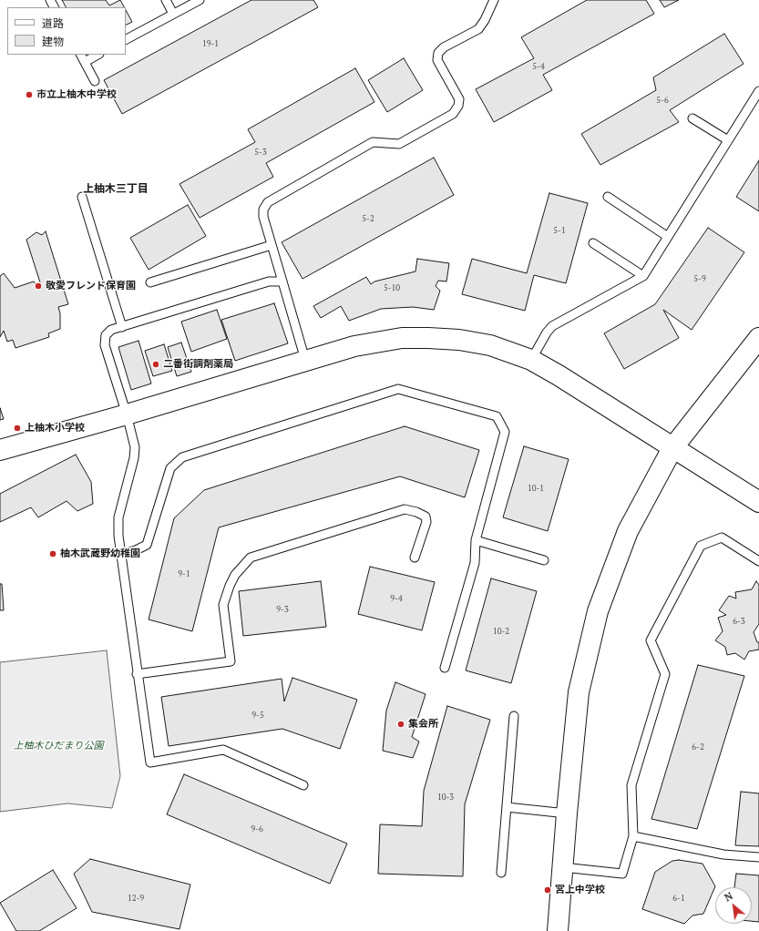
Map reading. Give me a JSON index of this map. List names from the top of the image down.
{
  "districts": ["上柚木三丁目"],
  "parks": ["上柚木ひだまり公園"],
  "places": [
    "市立上柚木中学校",
    "敬愛フレンド保育園",
    "二番街調剤薬局",
    "上柚木小学校",
    "柚木武蔵野幼稚園",
    "集会所",
    "宮上中学校"
  ],
  "house_numbers": [
    "19-1",
    "5-4",
    "5-6",
    "5-3",
    "5-2",
    "5-1",
    "5-9",
    "5-10",
    "10-1",
    "9-1",
    "9-4",
    "9-3",
    "6-3",
    "10-2",
    "9-5",
    "6-2",
    "10-3",
    "9-6",
    "12-9",
    "6-1"
  ],
  "legend": ["道路", "建物"],
  "north": "top left"
}
